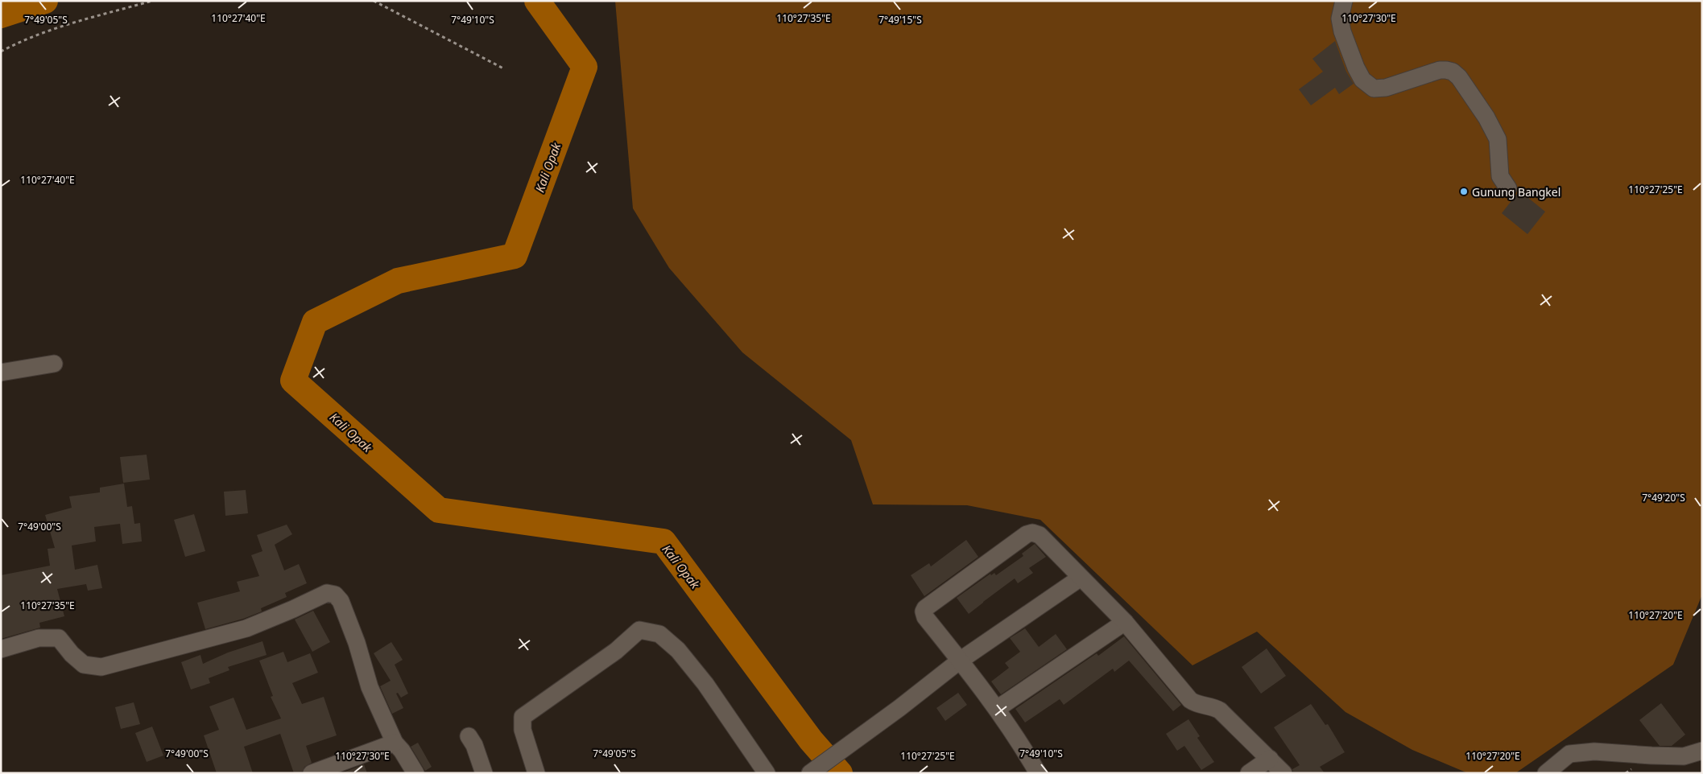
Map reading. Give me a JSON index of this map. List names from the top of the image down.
{
  "water": ["Kali Opak"],
  "places": ["Gunung Bangkel"],
  "coordinates": [
    "110°27'30\"E",
    "110°27'40\"E",
    "110°27'35\"E",
    "7°49'05\"S",
    "7°49'10\"S",
    "7°49'15\"S",
    "110°27'25\"E",
    "7°49'20\"S",
    "7°49'00\"S",
    "110°27'20\"E"
  ]
}
